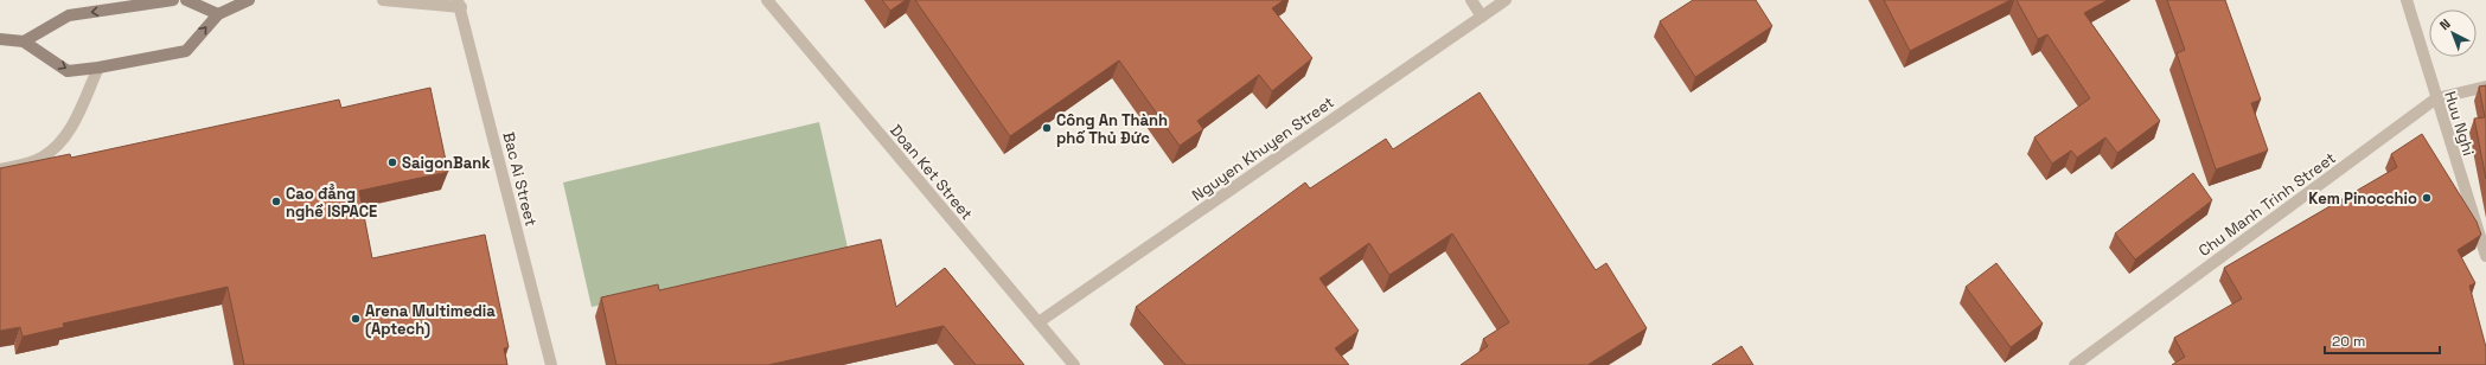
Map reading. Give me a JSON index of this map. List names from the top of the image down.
{
  "streets": {
    "street": [
      "Huu Nghi",
      "Nguyen Khuyen Street",
      "Doan Ket Street",
      "Bac Ai Street",
      "Chu Manh Trinh Street"
    ]
  },
  "crossings": [
    ["Huu Nghi", "Chu Manh Trinh Street"],
    ["Nguyen Khuyen Street", "Doan Ket Street"]
  ],
  "places": [
    "Công An Thành phố Thủ Đức",
    "SaigonBank",
    "Kem Pinocchio",
    "Cao đẳng nghề ISPACE",
    "Arena Multimedia (Aptech)"
  ],
  "scale_bar": "20 m",
  "north": "top left"
}
